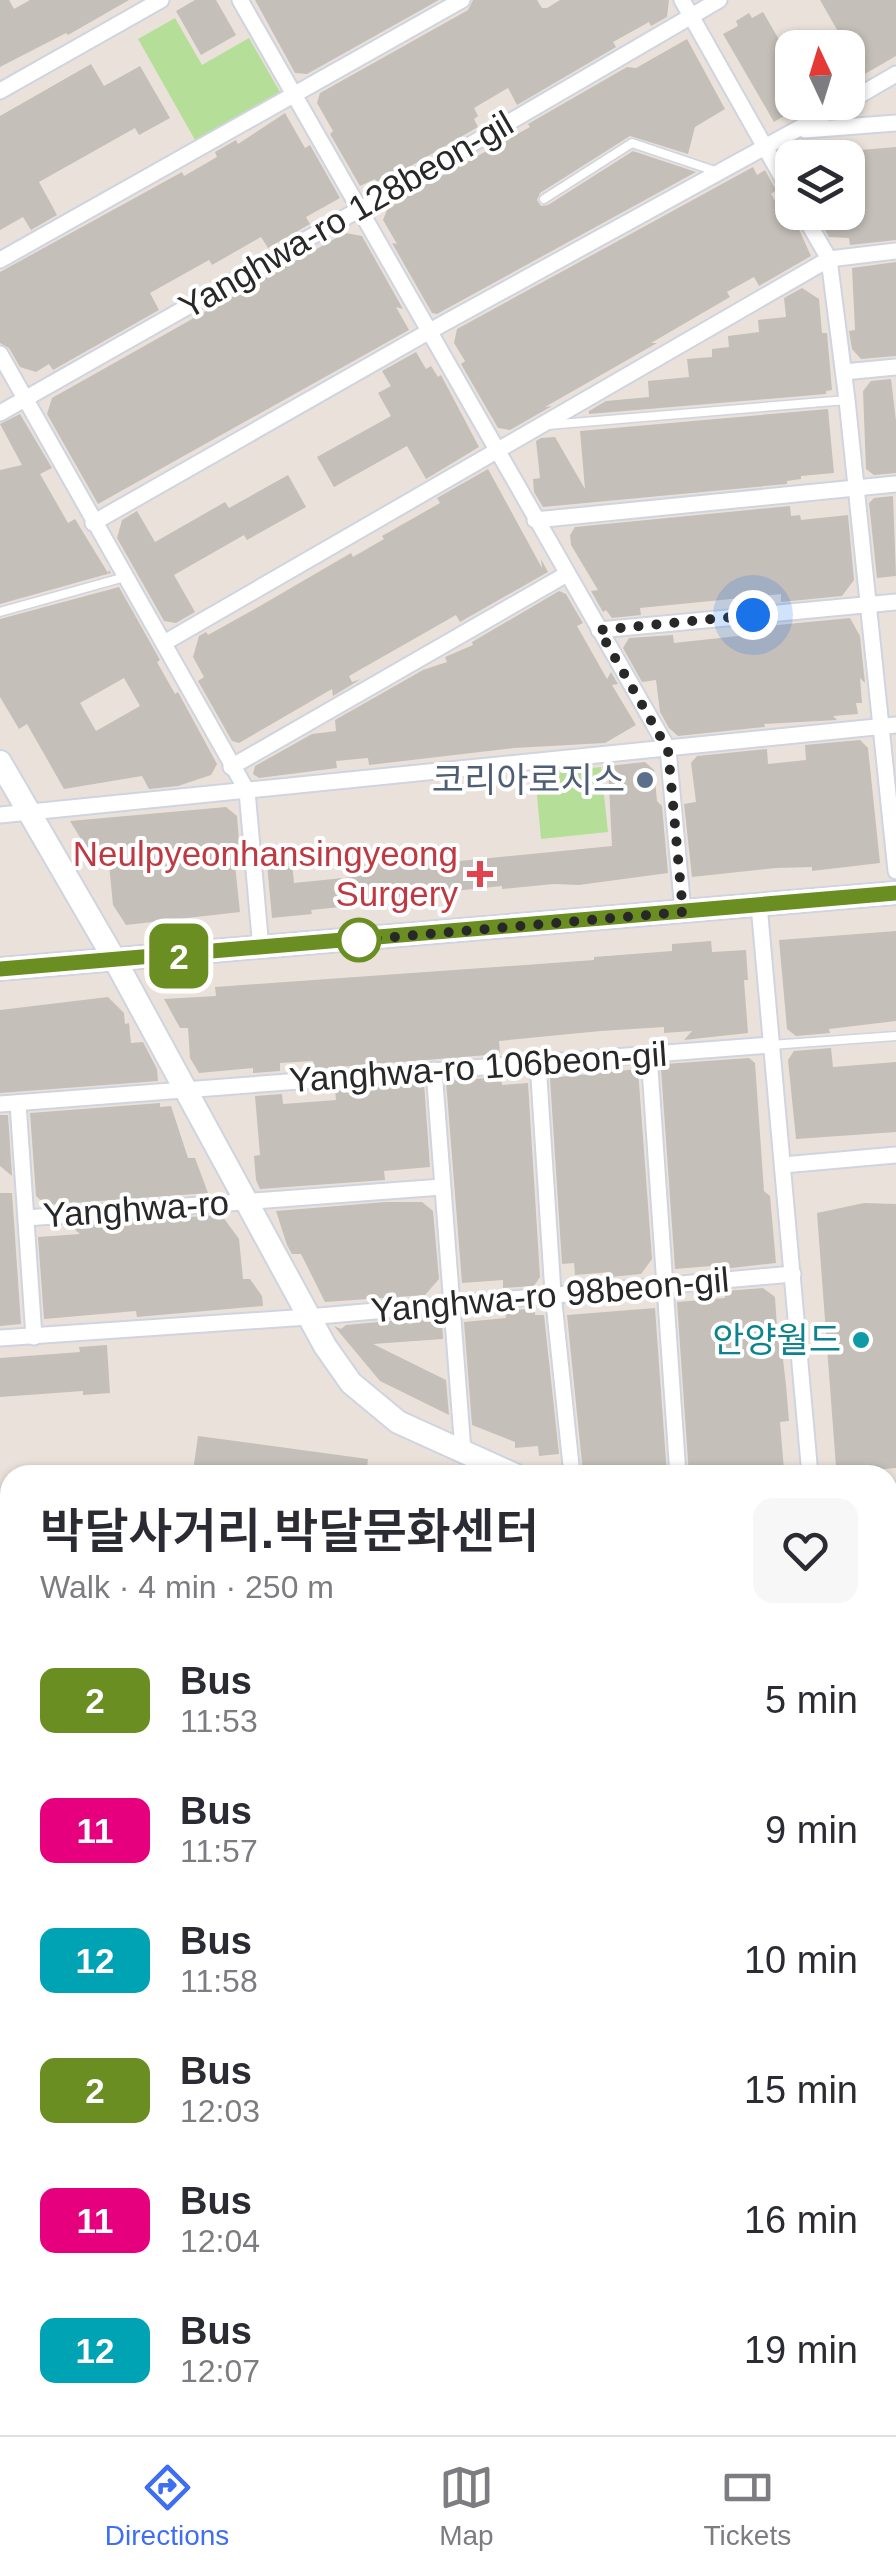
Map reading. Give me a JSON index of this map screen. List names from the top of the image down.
{
  "streets": {
    "street": [
      "Yanghwa-ro 128beon-gil",
      "Yanghwa-ro 106beon-gil",
      "Yanghwa-ro",
      "Yanghwa-ro 98beon-gil"
    ]
  },
  "crossings": [
    ["Yanghwa-ro 106beon-gil", "Yanghwa-ro"],
    ["Yanghwa-ro", "Yanghwa-ro 98beon-gil"]
  ],
  "places": {
    "other": ["코리아로지스", "안양월드"],
    "health": ["Neulpyeonhansingyeong Surgery"]
  },
  "lines": ["bus line 2"],
  "north": "top",
  "page": {
    "on_map": "2",
    "heading": ["박달사거리.박달문화센터", "Walk · 4 min · 250 m"],
    "list": [
      {
        "mark": "2",
        "name": "Bus",
        "note": "11:53",
        "value": "5 min"
      },
      {
        "mark": "11",
        "name": "Bus",
        "note": "11:57",
        "value": "9 min"
      },
      {
        "mark": "12",
        "name": "Bus",
        "note": "11:58",
        "value": "10 min"
      },
      {
        "mark": "2",
        "name": "Bus",
        "note": "12:03",
        "value": "15 min"
      },
      {
        "mark": "11",
        "name": "Bus",
        "note": "12:04",
        "value": "16 min"
      },
      {
        "mark": "12",
        "name": "Bus",
        "note": "12:07",
        "value": "19 min"
      }
    ],
    "tabs": ["Directions", "Map", "Tickets"]
  }
}
